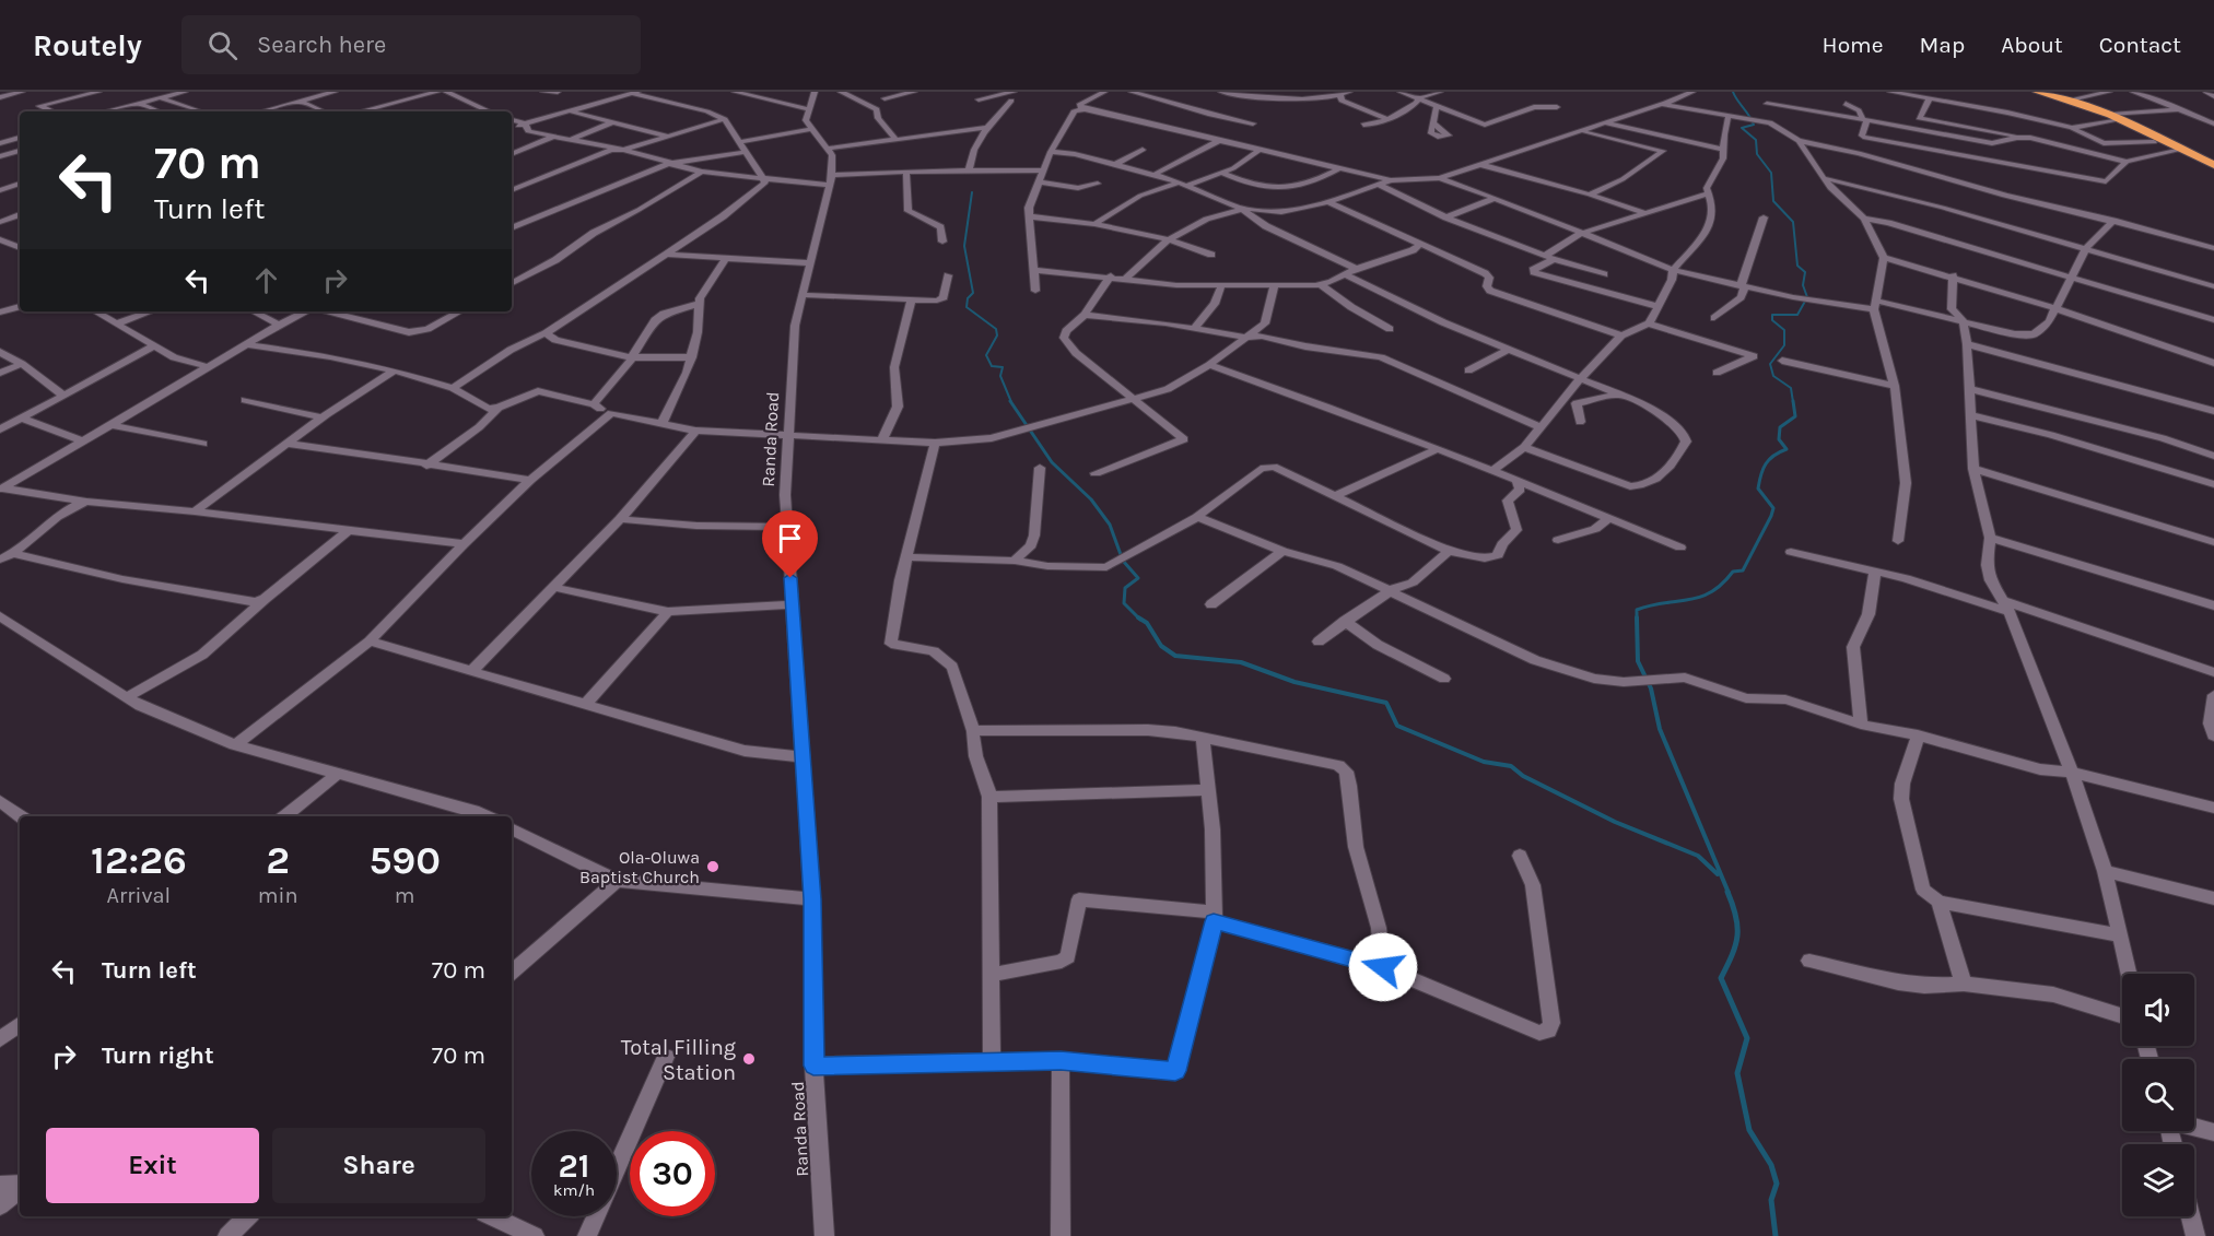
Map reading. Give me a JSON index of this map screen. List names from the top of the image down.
{
  "streets": {
    "street": ["Randa Road"]
  },
  "places": ["Ola-Oluwa Baptist Church", "Total Filling Station"],
  "page": {
    "header": "Routely",
    "search": "Search here",
    "nav": [
      "Home",
      "Map",
      "About",
      "Contact"
    ],
    "turn": ["70 m", "Turn left"],
    "eta": [
      "12:26",
      "Arrival",
      "2",
      "min",
      "590",
      "m"
    ],
    "list": [
      {
        "name": "Turn left",
        "value": "70 m"
      },
      {
        "name": "Turn right",
        "value": "70 m"
      }
    ],
    "buttons": ["Exit", "Share"],
    "speed": "21 km/h",
    "limit": "30"
  }
}
